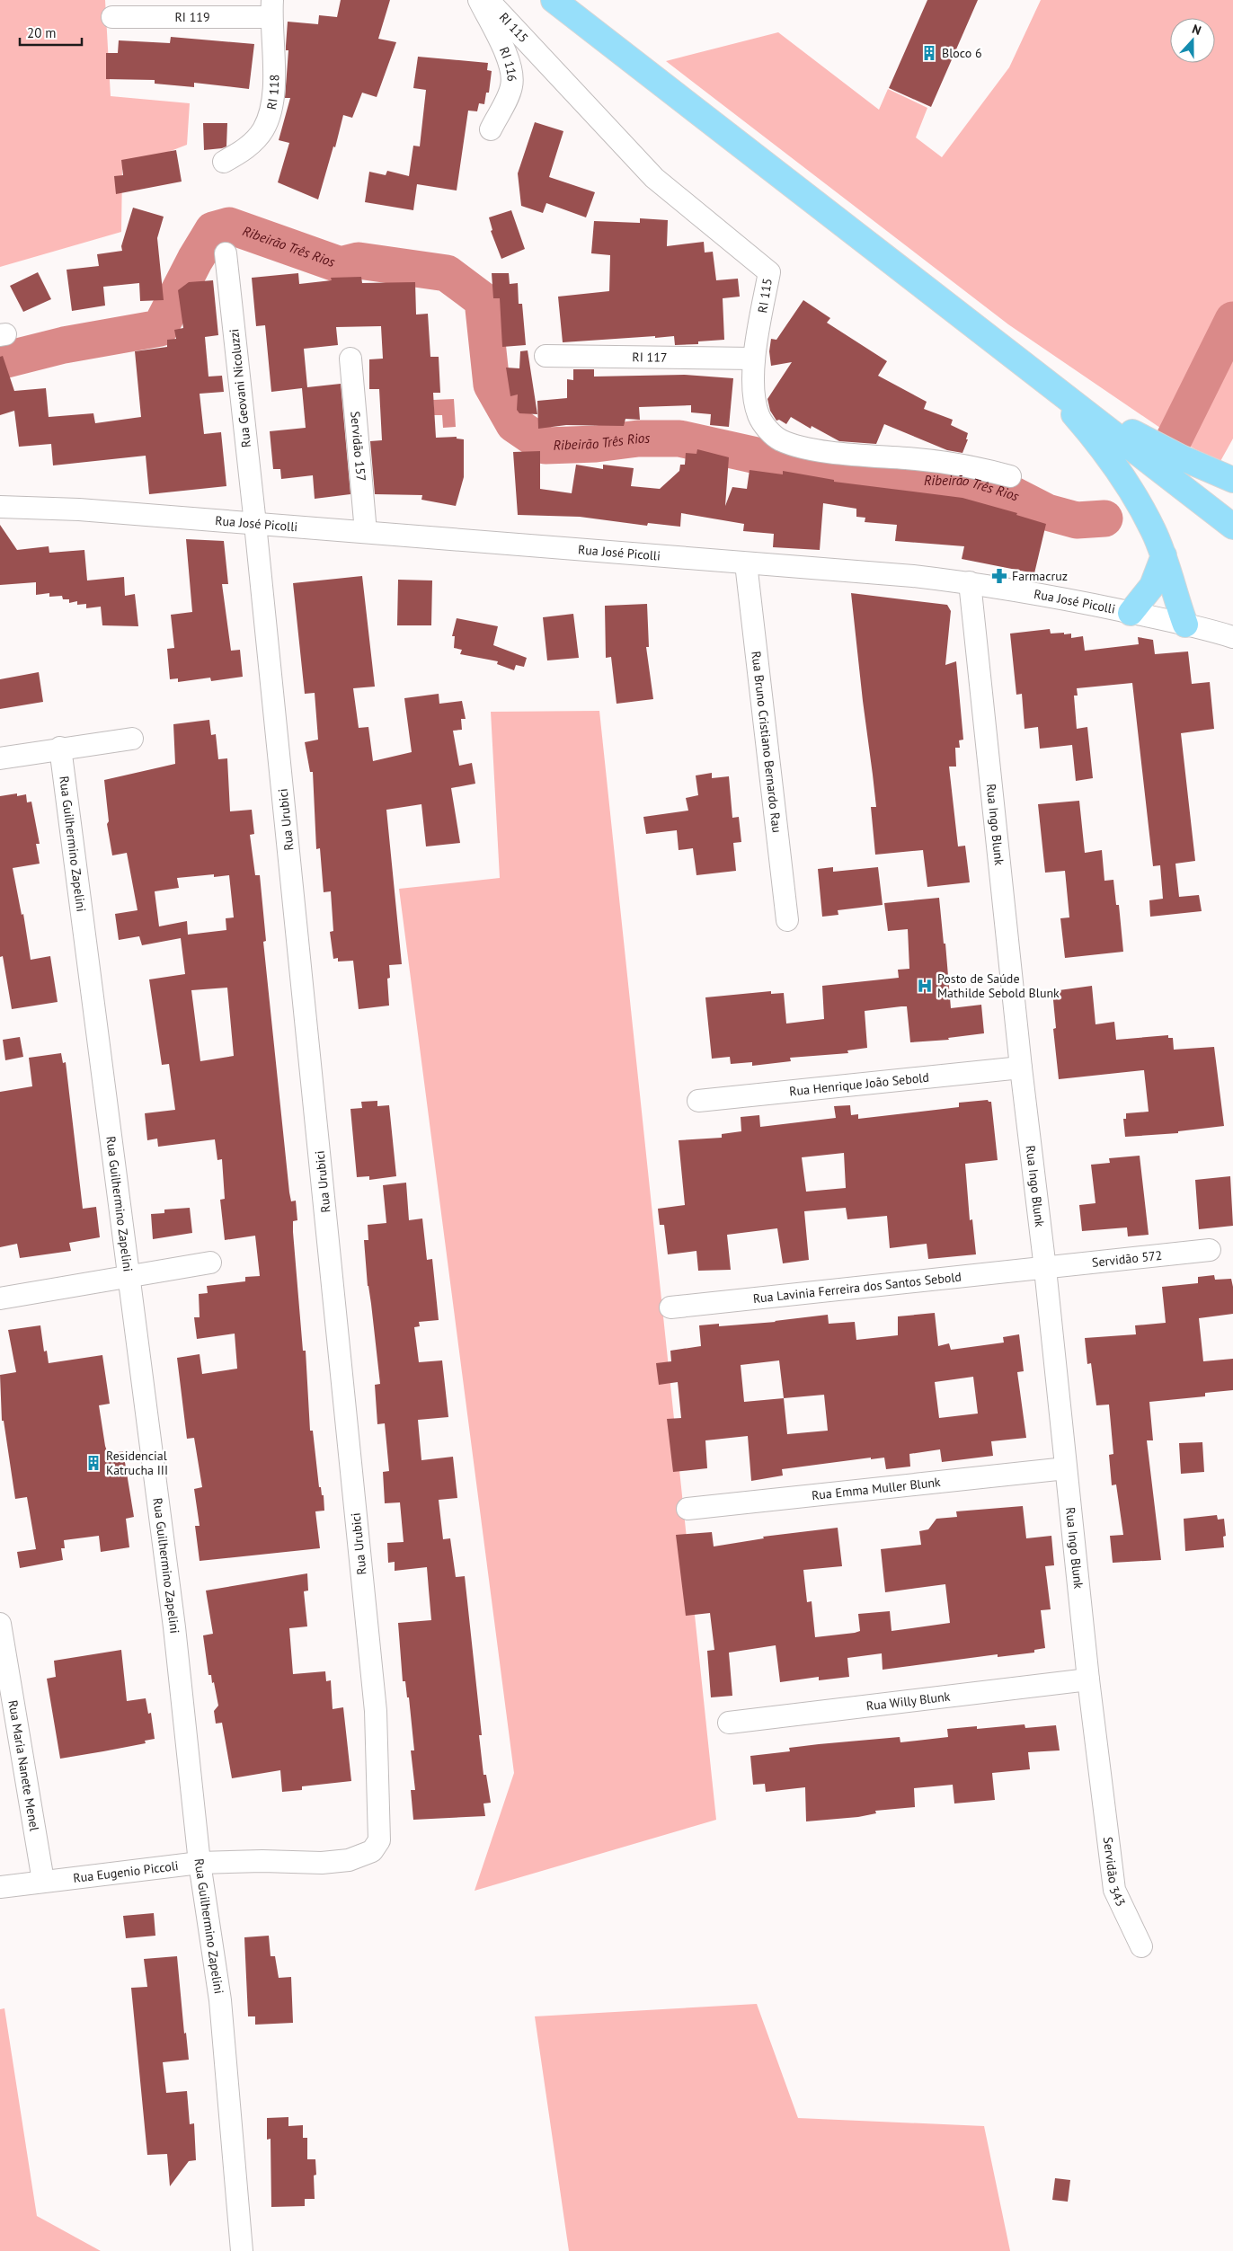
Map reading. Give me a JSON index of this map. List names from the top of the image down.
{
  "streets": {
    "street": [
      "RI 119",
      "RI 115",
      "RI 116",
      "RI 118",
      "RI 117",
      "Rua Geovani Nicoluzzi",
      "Servidão 157",
      "Rua José Picolli",
      "Rua Bruno Cristiano Bernardo Rau",
      "Rua Urubici",
      "Rua Ingo Blunk",
      "Rua Guilhermino Zapelini",
      "Rua Henrique João Sebold",
      "Servidão 572",
      "Rua Lavinia Ferreira dos Santos Sebold",
      "Rua Emma Muller Blunk",
      "Rua Willy Blunk",
      "Rua Maria Nanete Menel",
      "Servidão 343",
      "Rua Eugenio Piccoli"
    ]
  },
  "crossings": [
    ["RI 119", "RI 118"],
    ["RI 115", "RI 117"],
    ["Rua Geovani Nicoluzzi", "Rua José Picolli"],
    ["Rua Geovani Nicoluzzi", "Rua Urubici"],
    ["Servidão 157", "Rua José Picolli"],
    ["Rua José Picolli", "Rua Bruno Cristiano Bernardo Rau"],
    ["Rua José Picolli", "Rua Urubici"],
    ["Rua José Picolli", "Rua Ingo Blunk"],
    ["Rua Urubici", "Rua Eugenio Piccoli"],
    ["Rua Ingo Blunk", "Rua Henrique João Sebold"],
    ["Rua Ingo Blunk", "Servidão 572"],
    ["Rua Ingo Blunk", "Rua Lavinia Ferreira dos Santos Sebold"],
    ["Rua Ingo Blunk", "Rua Emma Muller Blunk"],
    ["Rua Ingo Blunk", "Rua Willy Blunk"],
    ["Rua Ingo Blunk", "Servidão 343"],
    ["Rua Guilhermino Zapelini", "Rua Eugenio Piccoli"],
    ["Servidão 572", "Rua Lavinia Ferreira dos Santos Sebold"],
    ["Rua Maria Nanete Menel", "Rua Eugenio Piccoli"]
  ],
  "water": ["Ribeirão Três Rios"],
  "places": {
    "building": ["Bloco 6", "Residencial Katrucha III"],
    "pharmacy": ["Farmacruz"],
    "hospital": ["Posto de Saúde Mathilde Sebold Blunk"]
  },
  "scale_bar": "20 m",
  "north": "top"
}
